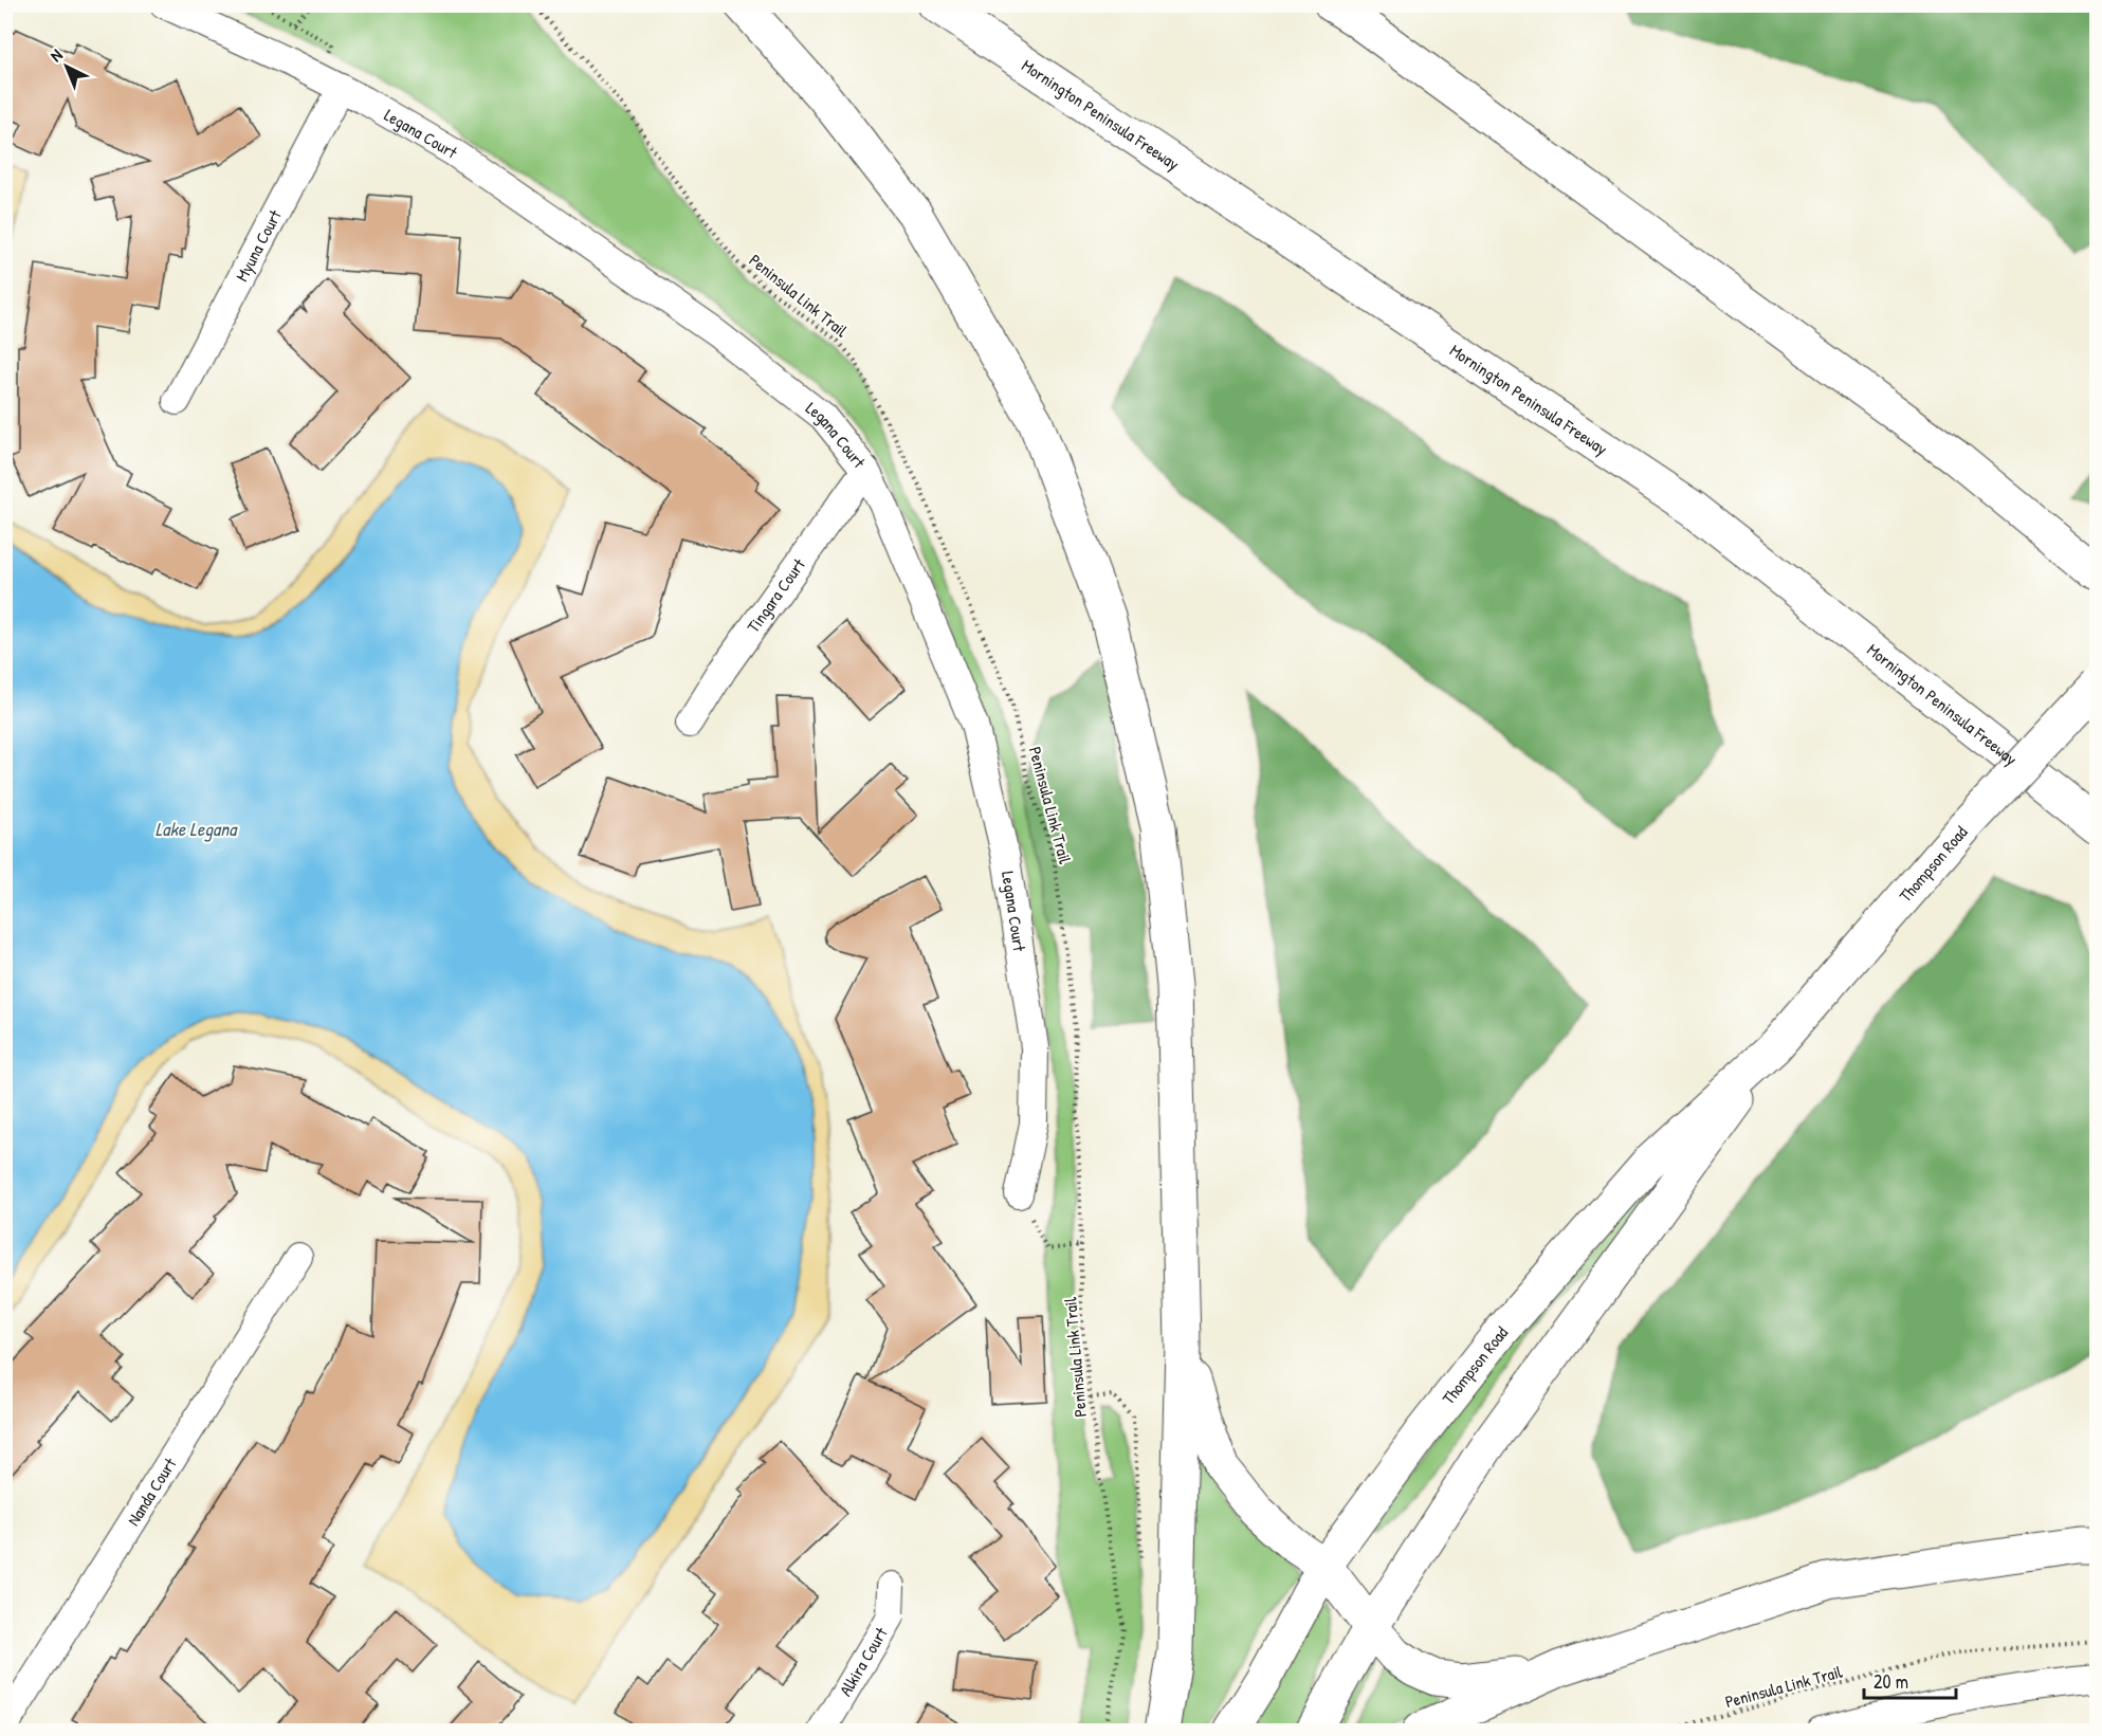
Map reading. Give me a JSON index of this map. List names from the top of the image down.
{
  "streets": {
    "main road": ["Mornington Peninsula Freeway", "Thompson Road"],
    "street": [
      "Legana Court",
      "Myuna Court",
      "Tingara Court",
      "Nanda Court",
      "Alkira Court"
    ],
    "path": ["Peninsula Link Trail"]
  },
  "crossings": [
    ["Legana Court", "Myuna Court"],
    ["Legana Court", "Tingara Court"]
  ],
  "water": ["Lake Legana"],
  "scale_bar": "20 m",
  "north": "top left"
}
